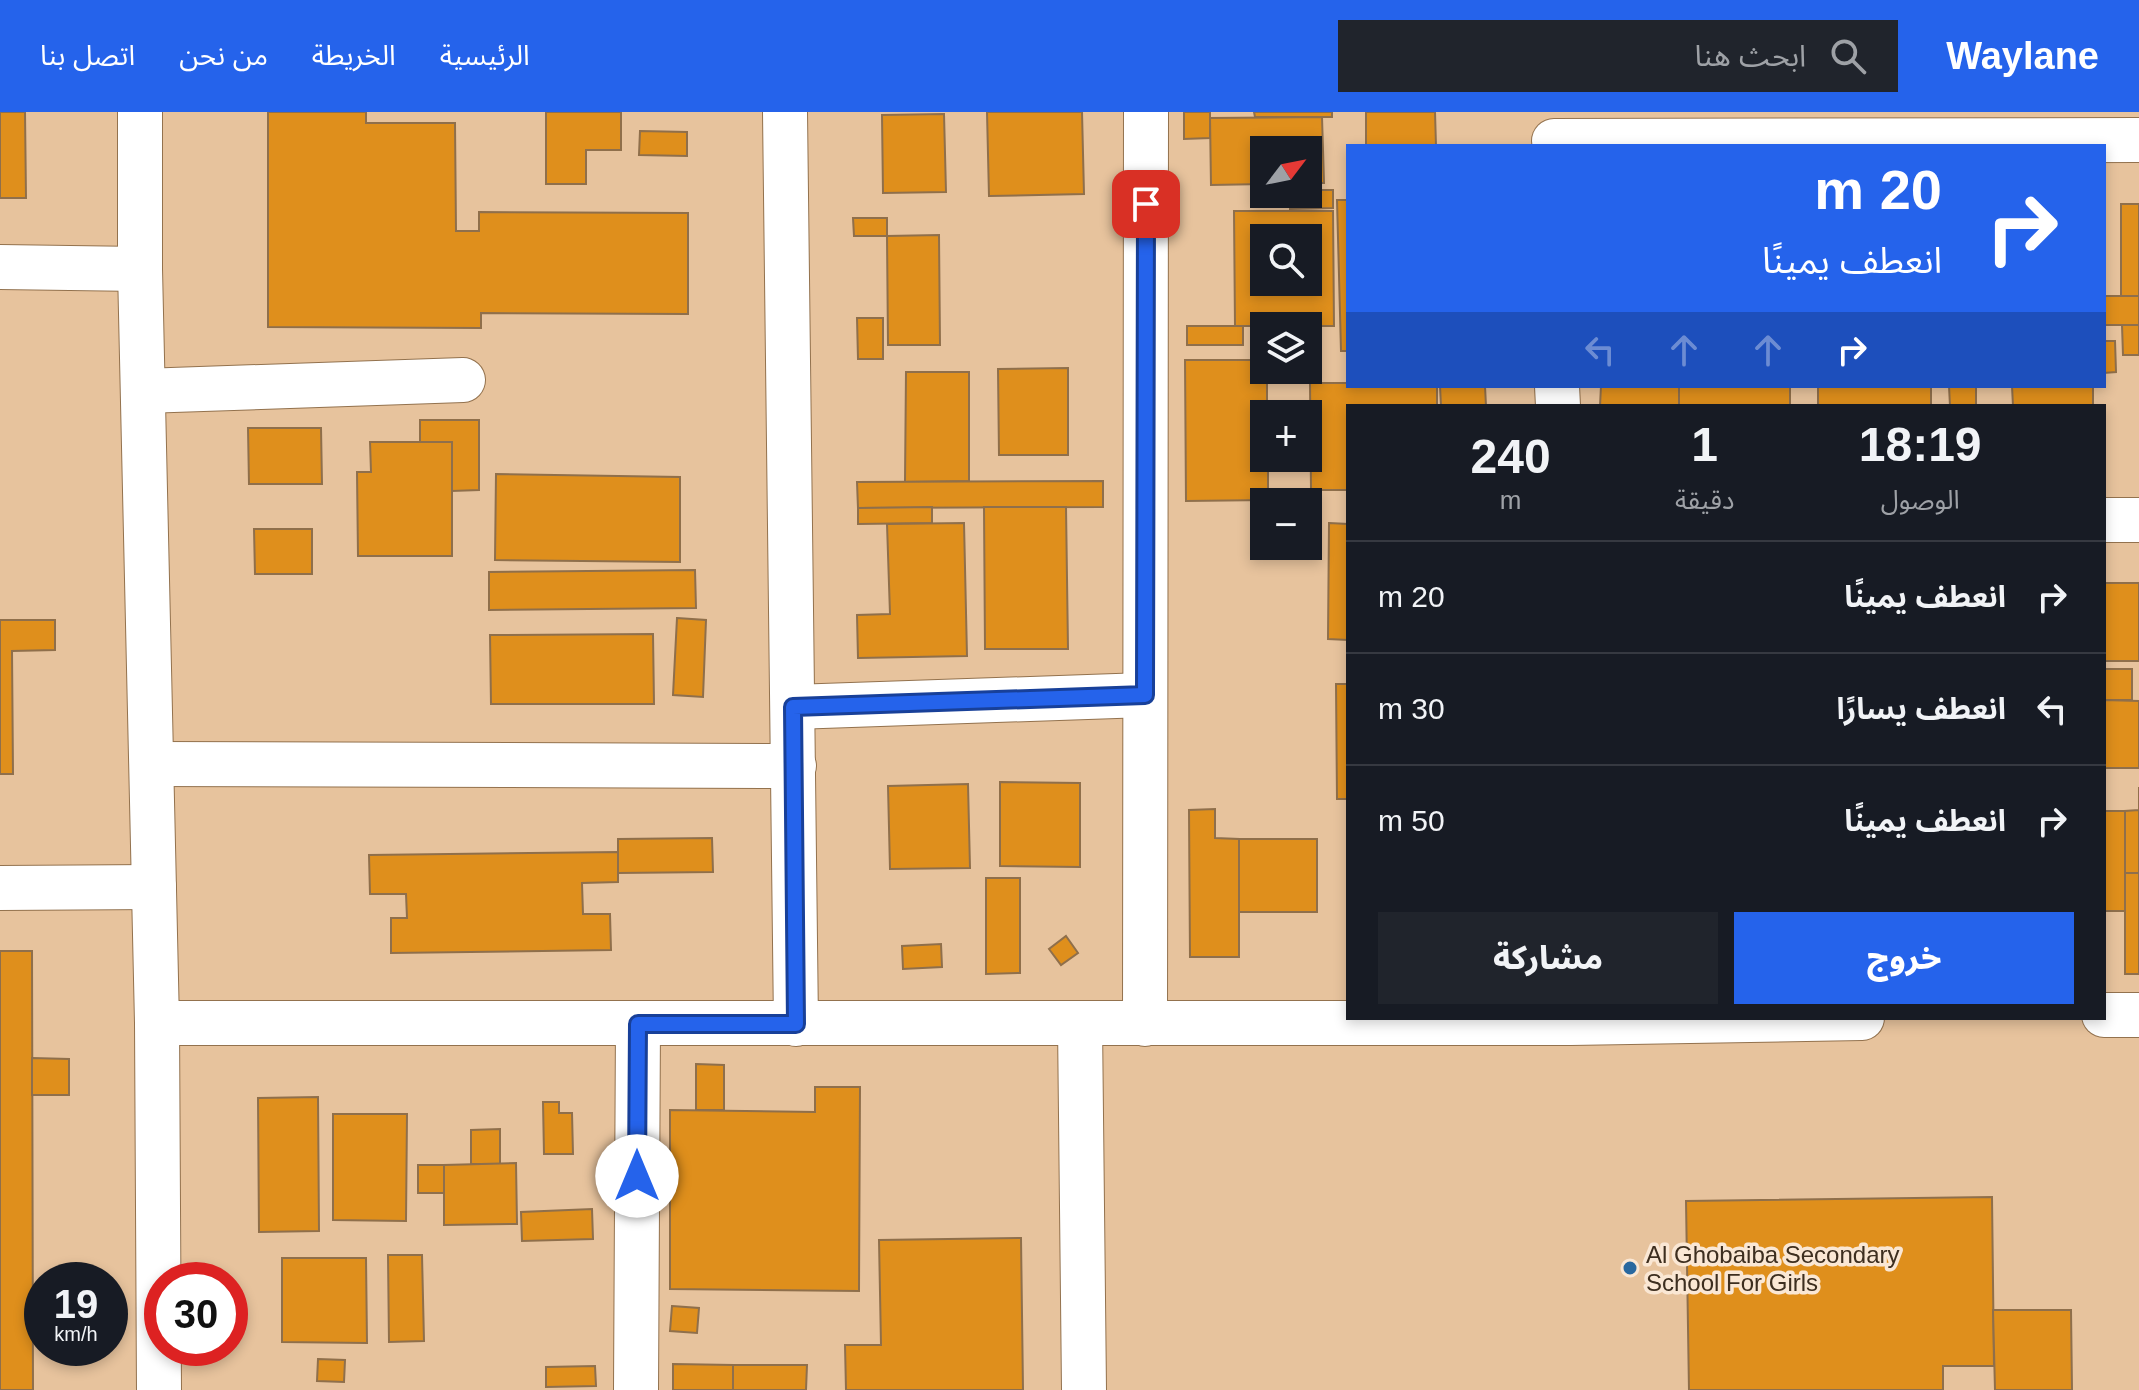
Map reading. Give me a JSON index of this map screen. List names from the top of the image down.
{
  "places": ["Al Ghobaiba Secondary School For Girls"],
  "north": "top right",
  "page": {
    "header": "Waylane",
    "search": "ابحث هنا",
    "nav": [
      "الرئيسية",
      "الخريطة",
      "من نحن",
      "اتصل بنا"
    ],
    "map_buttons": ["+", "−"],
    "turn": ["20 m", "انعطف يمينًا"],
    "eta": [
      "18:19",
      "الوصول",
      "1",
      "دقيقة",
      "240",
      "m"
    ],
    "list": [
      {
        "name": "انعطف يمينًا",
        "value": "20 m"
      },
      {
        "name": "انعطف يسارًا",
        "value": "30 m"
      },
      {
        "name": "انعطف يمينًا",
        "value": "50 m"
      }
    ],
    "buttons": ["خروج", "مشاركة"],
    "speed": "19 km/h",
    "limit": "30"
  }
}
